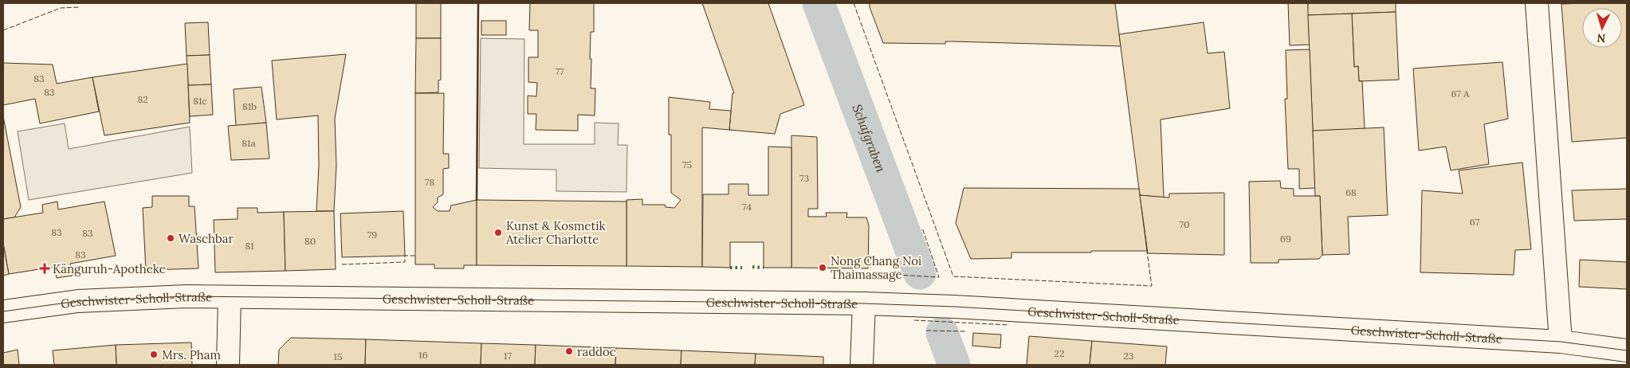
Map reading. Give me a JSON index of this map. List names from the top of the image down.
{
  "streets": {
    "street": ["Geschwister-Scholl-Straße"]
  },
  "water": ["Schafgraben"],
  "places": {
    "other": [
      "Kunst & Kosmetik Atelier Charlotte",
      "Waschbar",
      "Nong Chang Noi Thaimassage",
      "raddoc",
      "Mrs. Pham"
    ],
    "health": ["Känguruh-Apotheke"]
  },
  "house_numbers": [
    "77",
    "83",
    "83",
    "67 A",
    "82",
    "81c",
    "81b",
    "81a",
    "75",
    "73",
    "78",
    "68",
    "74",
    "67",
    "70",
    "83",
    "83",
    "79",
    "69",
    "80",
    "81",
    "83",
    "22",
    "16",
    "17",
    "23",
    "15"
  ],
  "north": "bottom"
}
